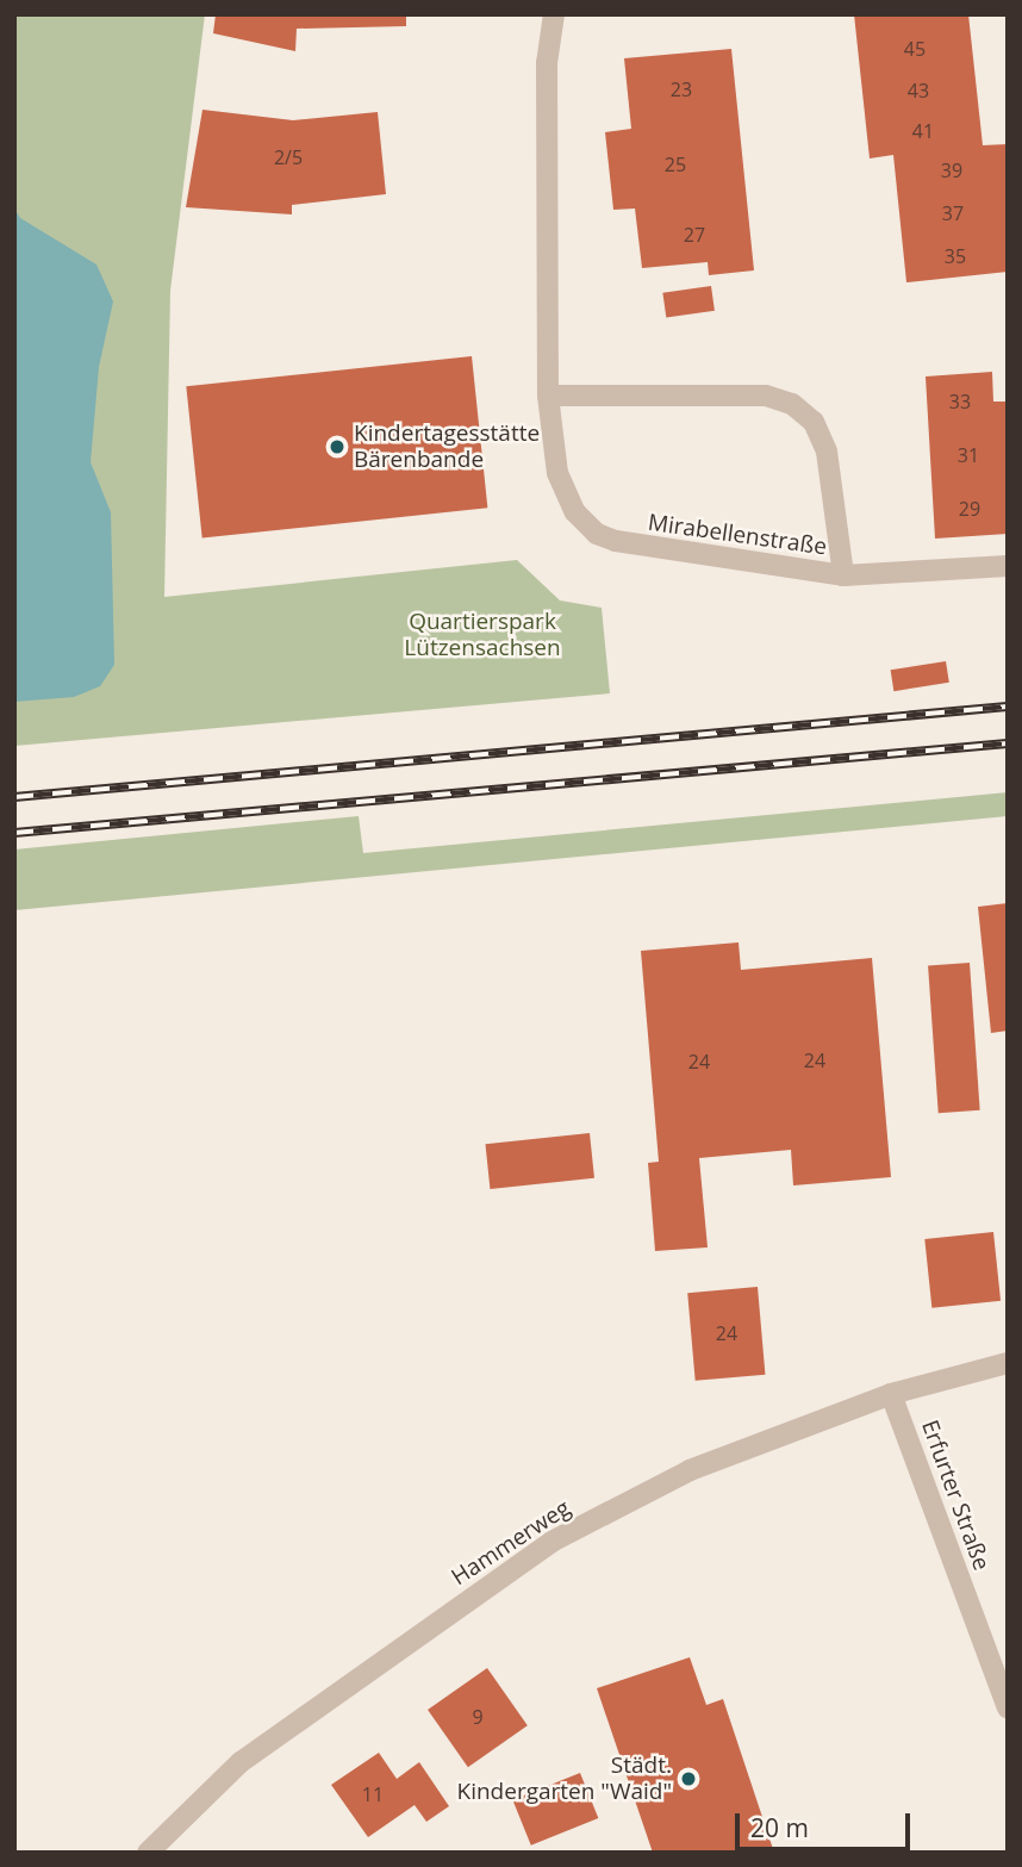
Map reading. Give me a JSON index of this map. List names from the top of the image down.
{
  "streets": {
    "street": ["Mirabellenstraße", "Erfurter Straße", "Hammerweg"]
  },
  "crossings": [
    ["Erfurter Straße", "Hammerweg"]
  ],
  "parks": ["Quartierspark Lützensachsen"],
  "places": ["Kindertagesstätte Bärenbande", "Städt. Kindergarten \"Waid\""],
  "house_numbers": [
    "45",
    "23",
    "43",
    "41",
    "2/5",
    "25",
    "39",
    "37",
    "27",
    "35",
    "33",
    "31",
    "29",
    "24",
    "24",
    "24",
    "9",
    "11"
  ],
  "scale_bar": "20 m"
}
